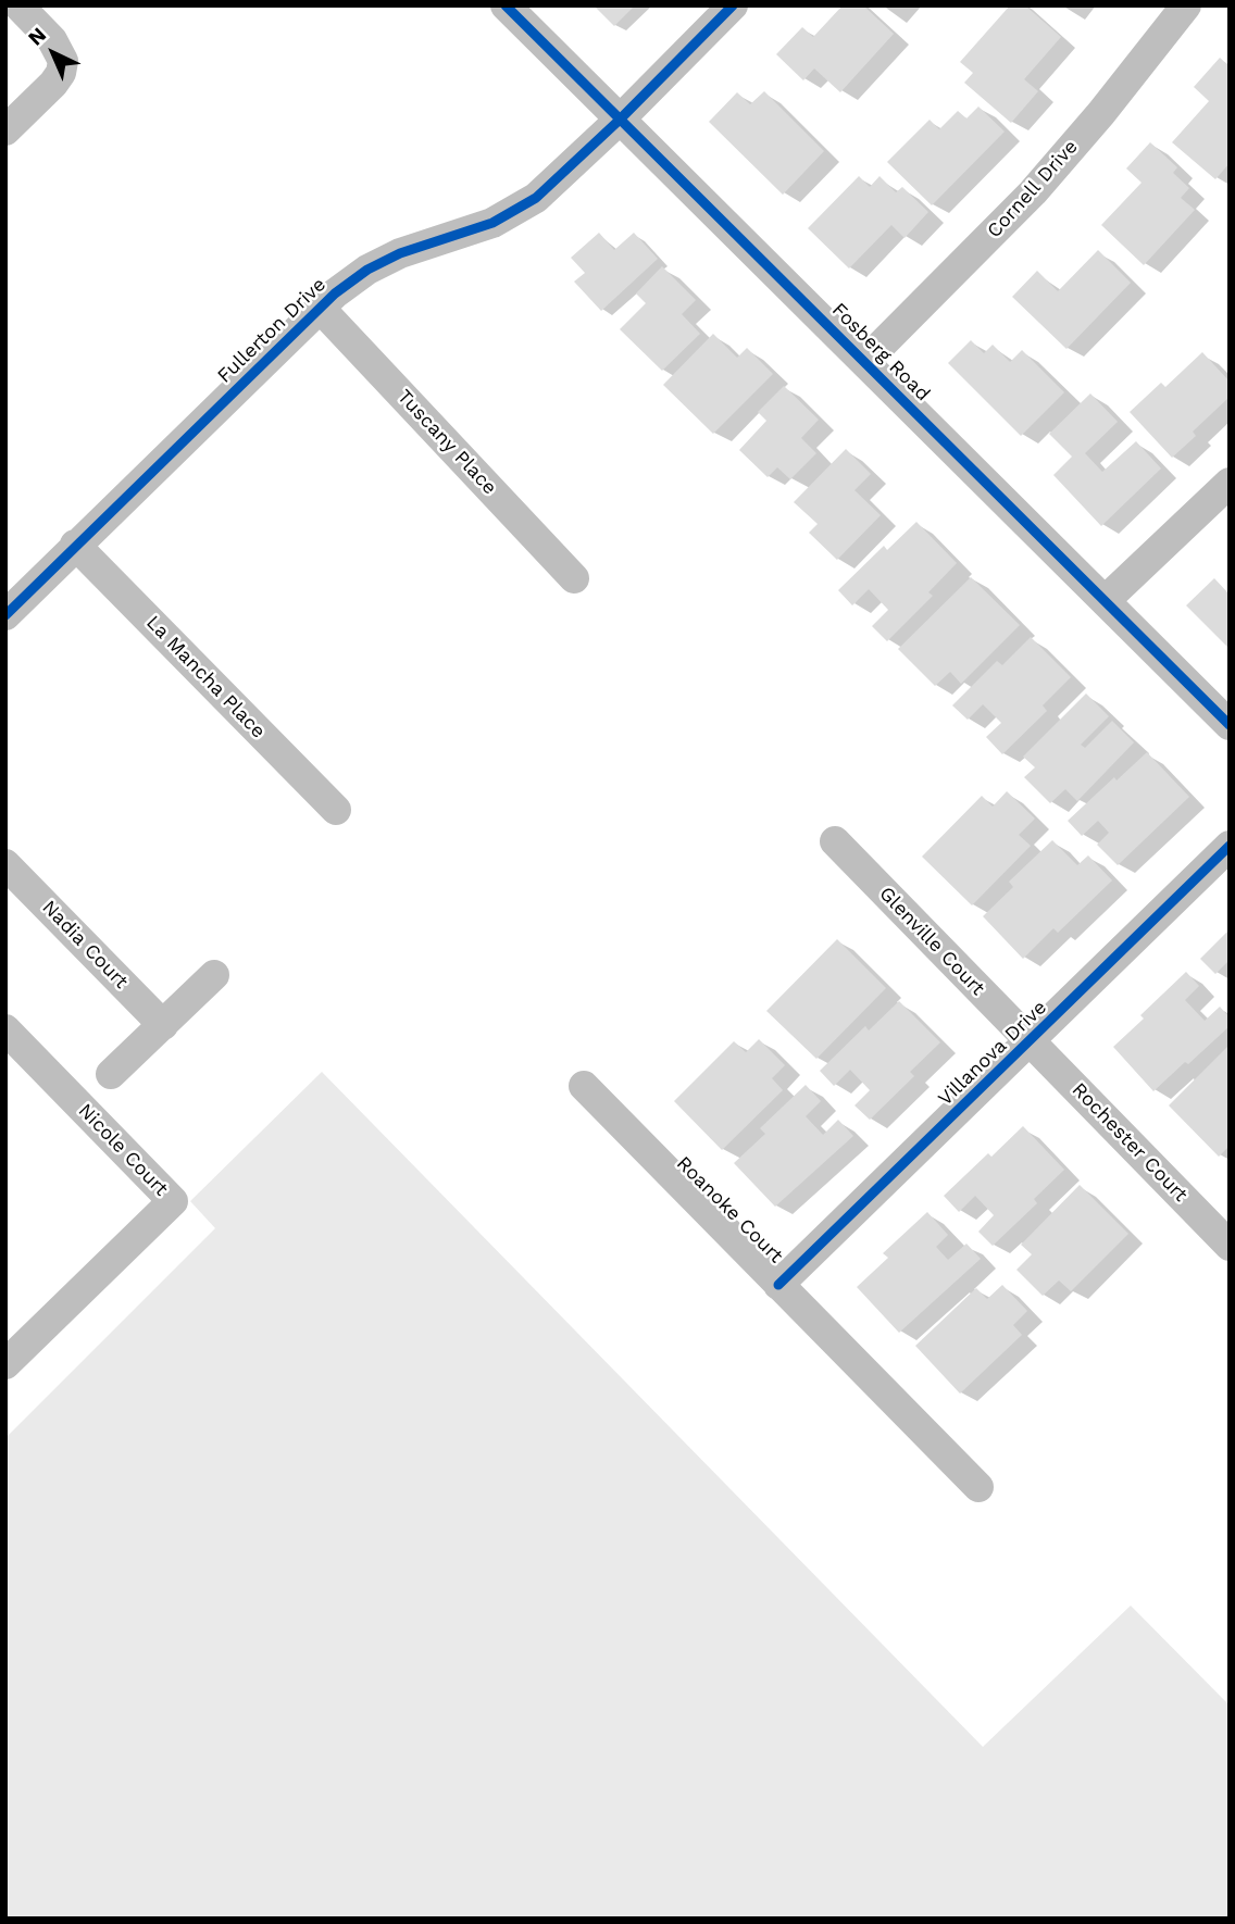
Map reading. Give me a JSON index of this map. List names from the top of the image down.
{
  "streets": {
    "street": [
      "Cornell Drive",
      "Fullerton Drive",
      "Fosberg Road",
      "Tuscany Place",
      "La Mancha Place",
      "Glenville Court",
      "Nadia Court",
      "Villanova Drive",
      "Rochester Court",
      "Nicole Court",
      "Roanoke Court"
    ]
  },
  "crossings": [
    ["Cornell Drive", "Fosberg Road"],
    ["Fullerton Drive", "Fosberg Road"],
    ["Fullerton Drive", "Tuscany Place"],
    ["Fullerton Drive", "La Mancha Place"],
    ["Glenville Court", "Villanova Drive"],
    ["Glenville Court", "Rochester Court"],
    ["Villanova Drive", "Rochester Court"],
    ["Villanova Drive", "Roanoke Court"]
  ],
  "north": "top left"
}
